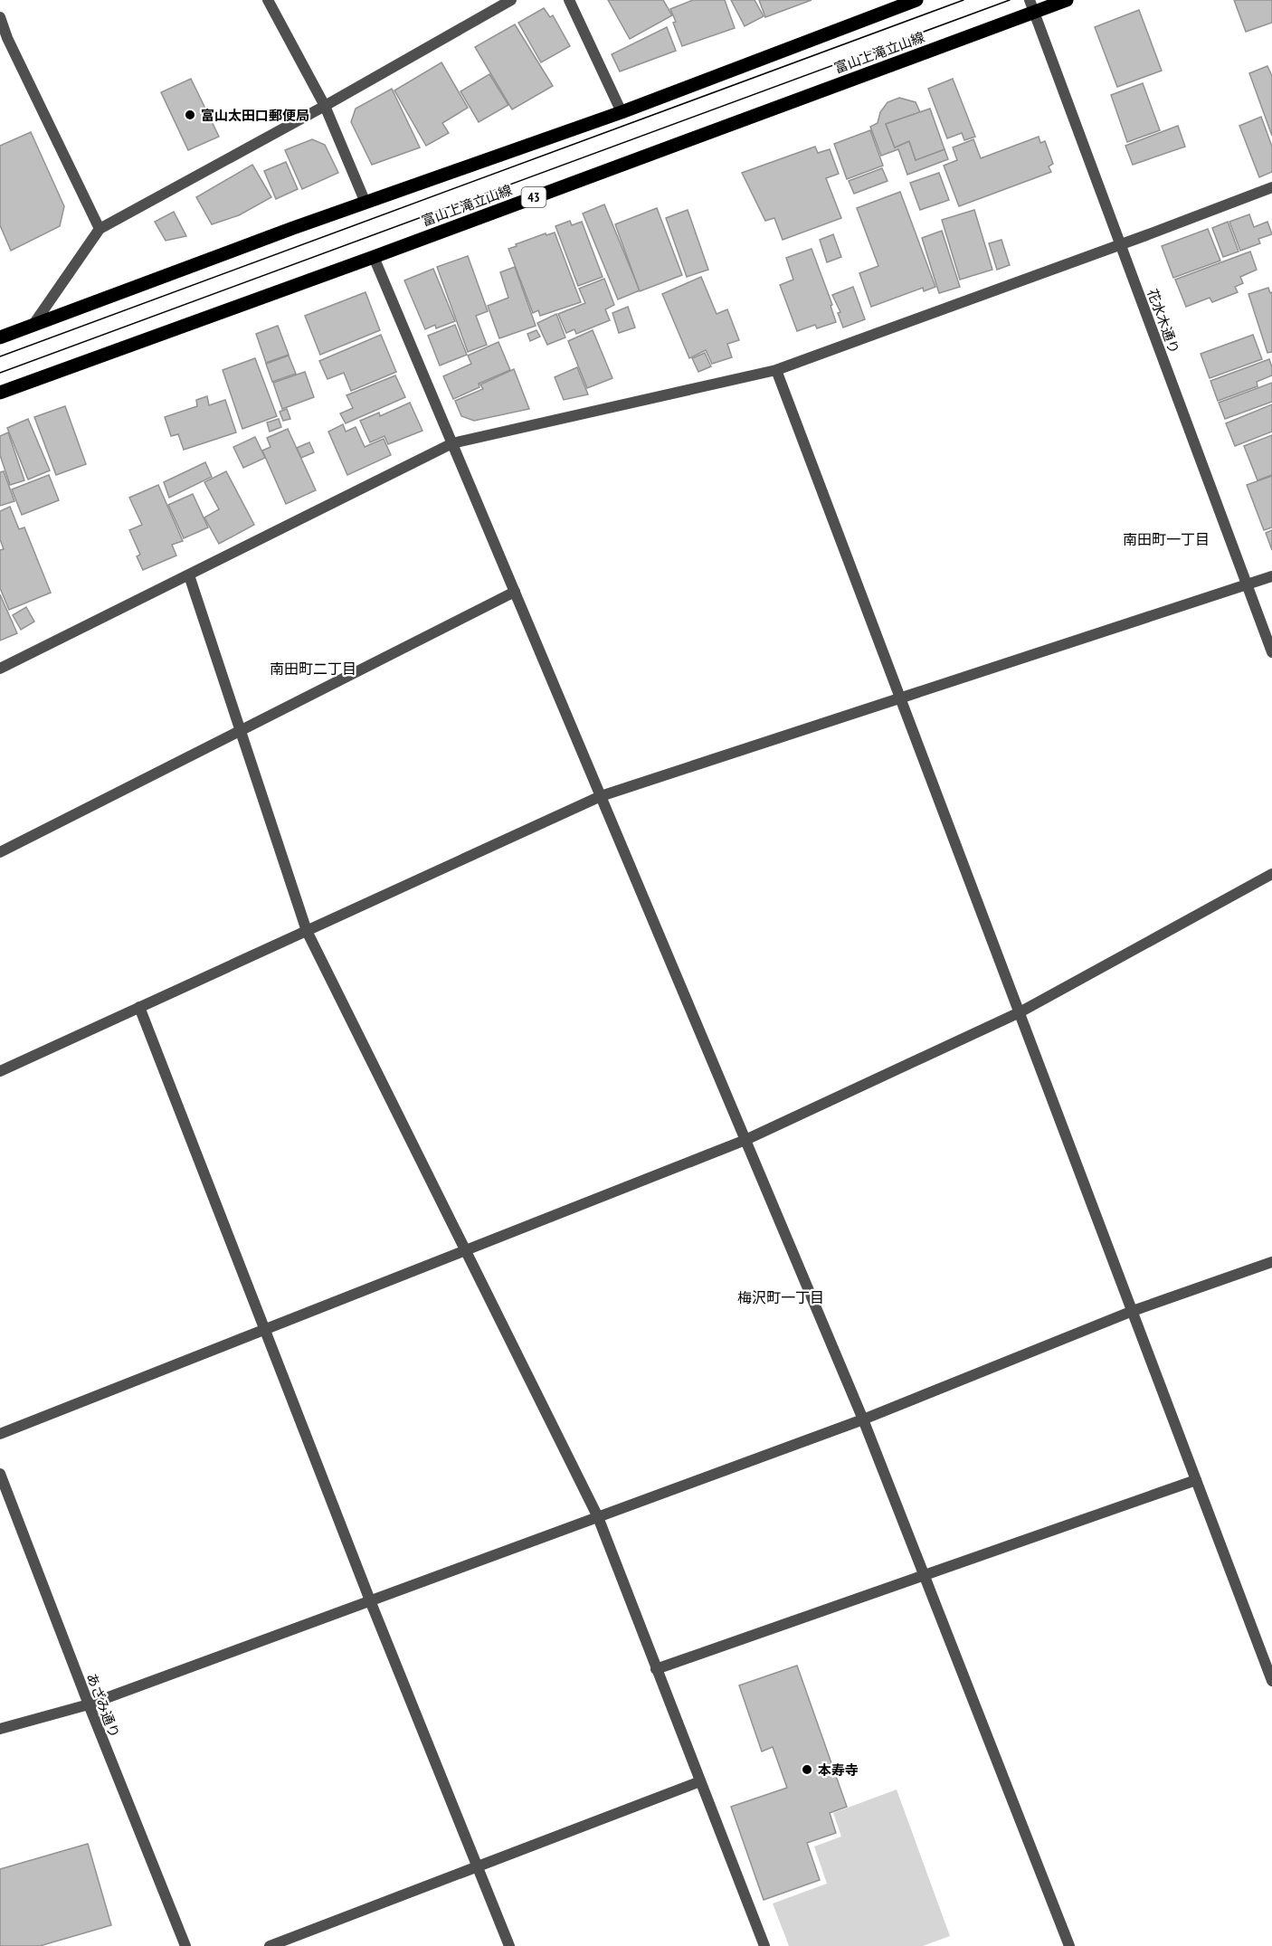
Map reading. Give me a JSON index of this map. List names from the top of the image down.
{
  "streets": {
    "main road": ["富山上滝立山線", "43"],
    "street": ["花水木通り", "あざみ通り"]
  },
  "crossings": [
    ["富山上滝立山線", "花水木通り"]
  ],
  "districts": ["南田町一丁目", "南田町二丁目", "梅沢町一丁目"],
  "places": ["富山太田口郵便局", "本寿寺"]
}
